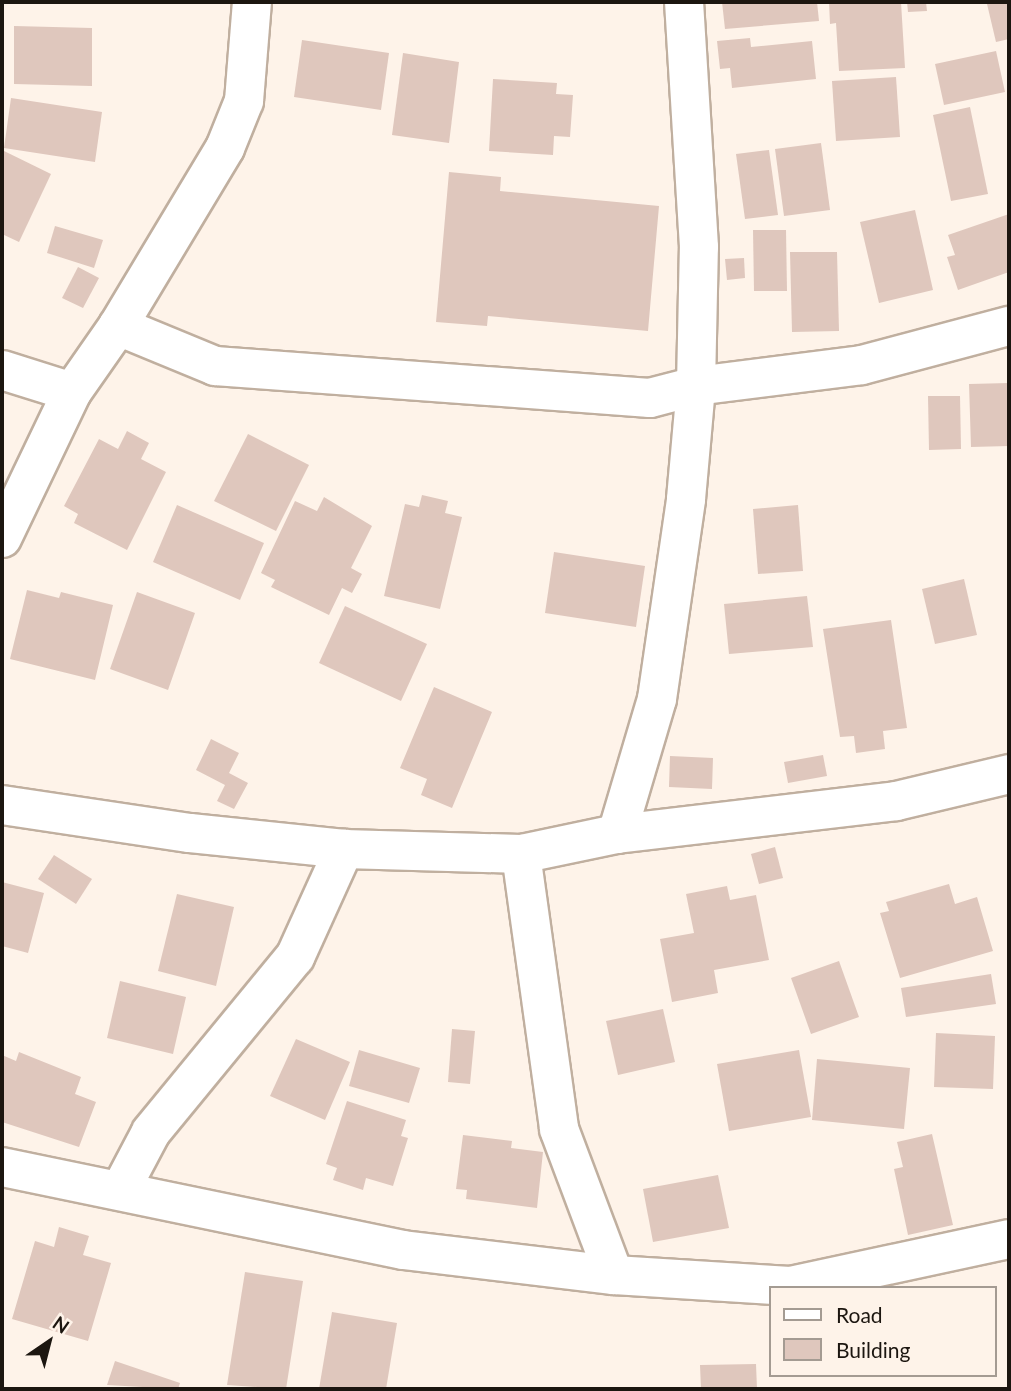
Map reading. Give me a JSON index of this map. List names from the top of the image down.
{
  "legend": ["Road", "Building"],
  "north": "top right"
}
